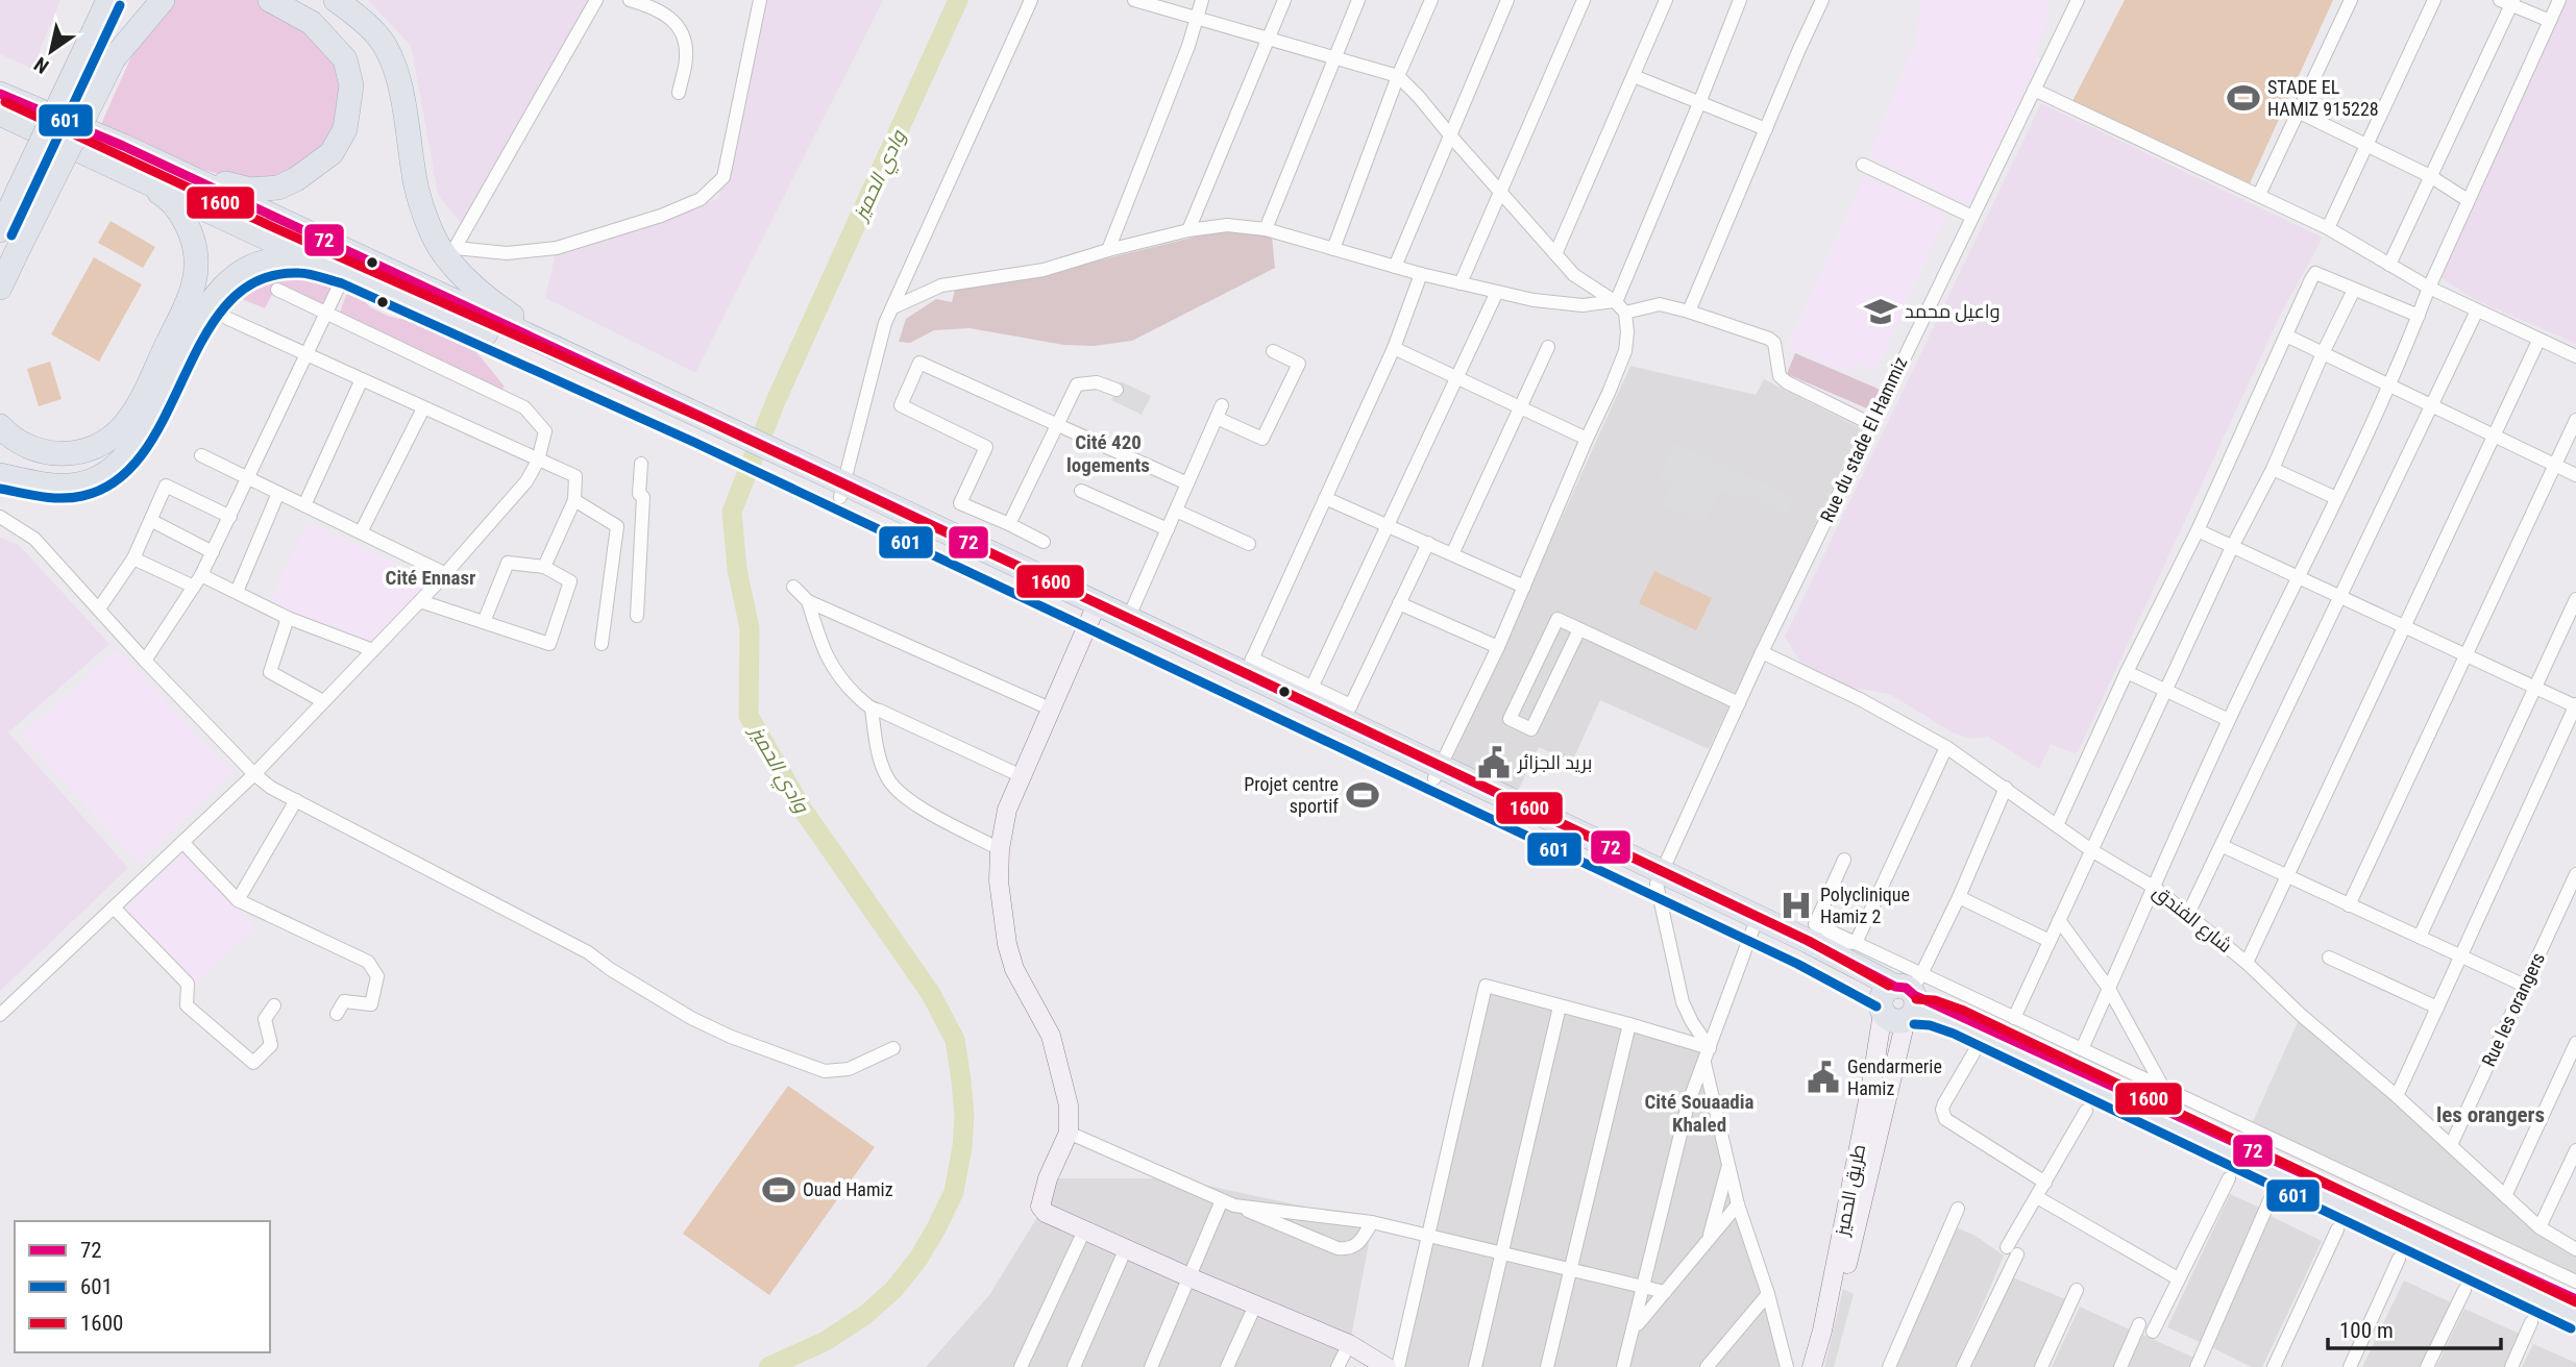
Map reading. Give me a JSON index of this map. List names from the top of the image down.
{
  "streets": {
    "street": [
      "Rue du stade El Hammiz",
      "شارع الفندق",
      "Rue les orangers",
      "طريق الحميز"
    ]
  },
  "crossings": [
    ["Rue du stade El Hammiz", "شارع الفندق"],
    ["شارع الفندق", "Rue les orangers"]
  ],
  "districts": [
    "Cité 420 logements",
    "Cité Ennasr",
    "Cité Souaadia Khaled",
    "les orangers"
  ],
  "water": ["وادي الحميز"],
  "places": {
    "sports": ["STADE EL HAMIZ 915228", "Projet centre sportif", "Ouad Hamiz"],
    "school or university": ["واعيل محمد"],
    "public building": ["بريد الجزائر", "Gendarmerie Hamiz"],
    "hospital": ["Polyclinique Hamiz 2"]
  },
  "lines": ["transit line 601", "transit line 72", "transit line 1600"],
  "legend": ["72", "601", "1600"],
  "scale_bar": "100 m",
  "north": "bottom left"
}
